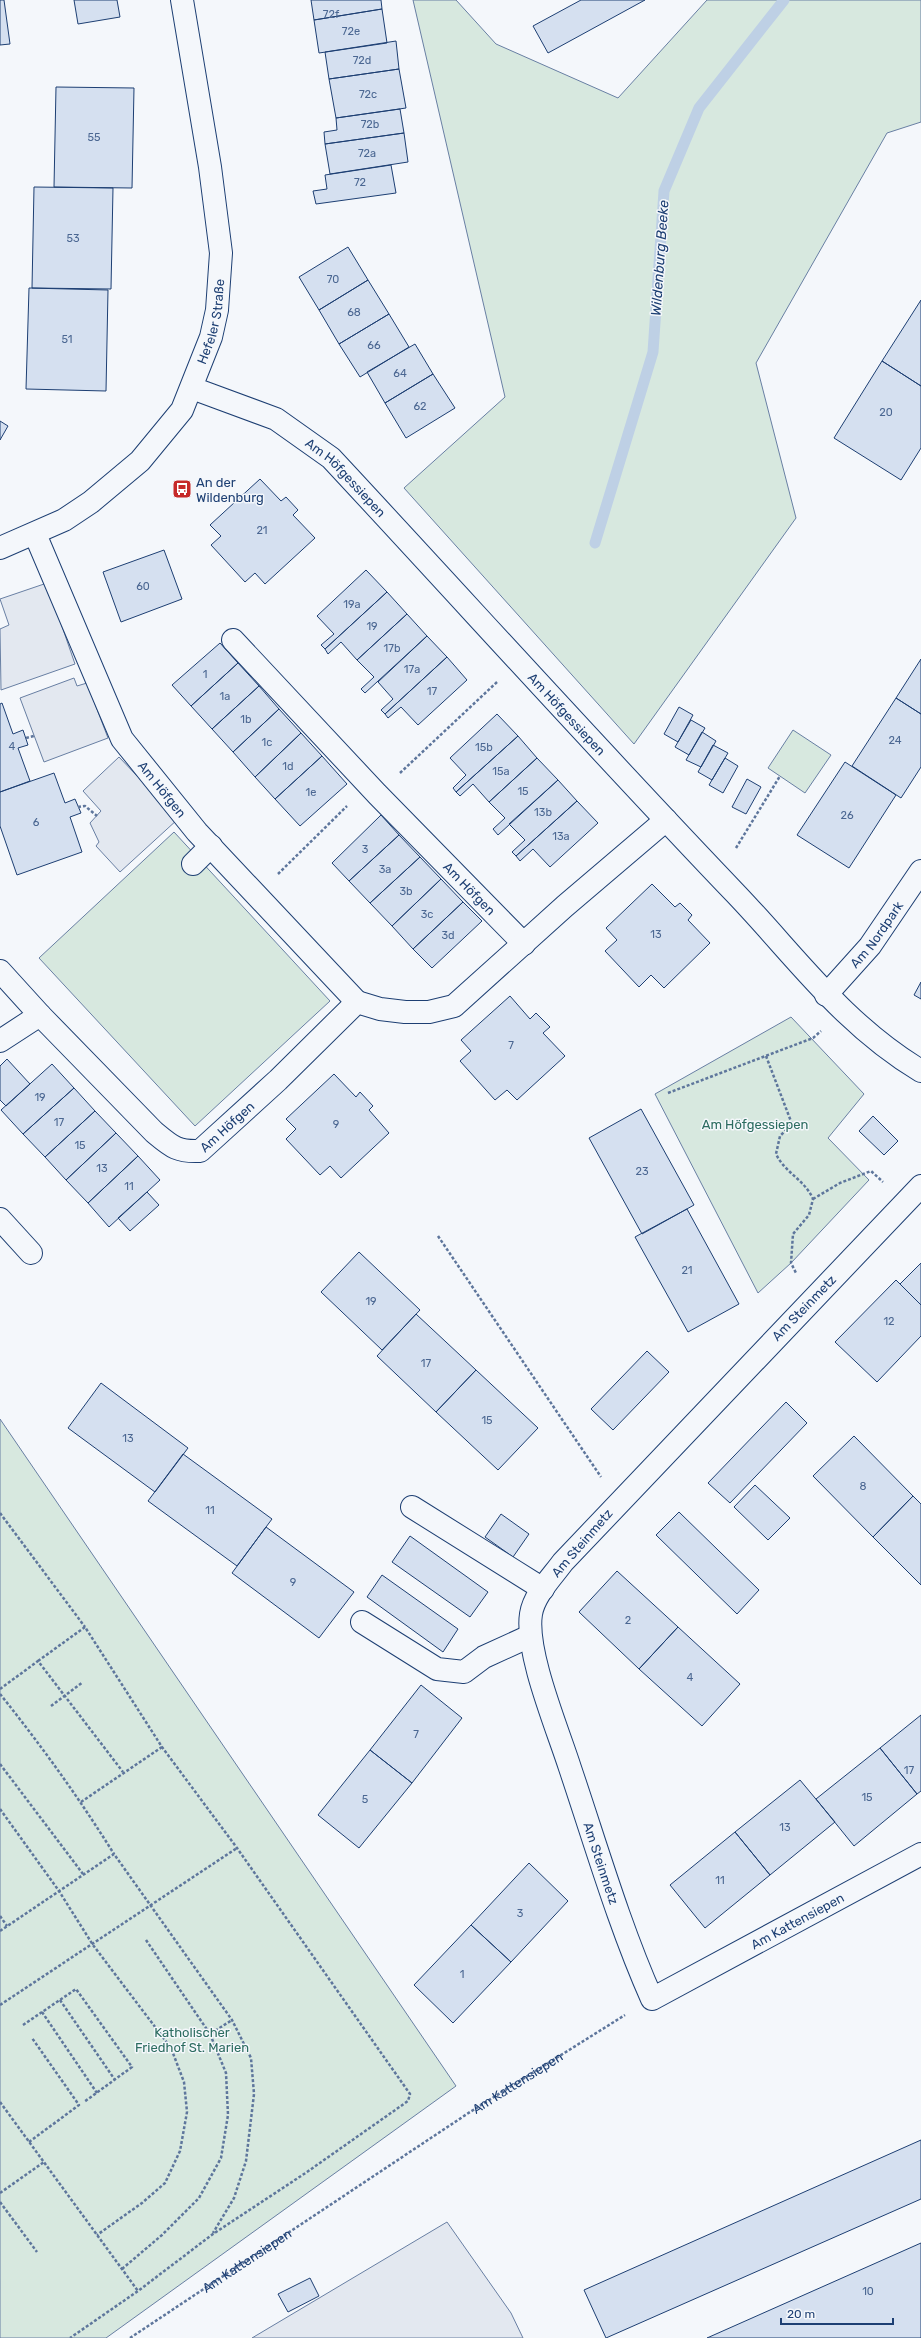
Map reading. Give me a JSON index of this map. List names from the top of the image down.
{
  "streets": {
    "street": [
      "Hefeler Straße",
      "Am Höfgessiepen",
      "Am Höfgen",
      "Am Nordpark",
      "Am Steinmetz",
      "Am Kattensiepen"
    ]
  },
  "crossings": [
    ["Hefeler Straße", "Am Höfgessiepen"],
    ["Hefeler Straße", "Am Höfgen"],
    ["Am Höfgessiepen", "Am Nordpark"],
    ["Am Steinmetz", "Am Kattensiepen"]
  ],
  "water": ["Wildenburg Beeke"],
  "parks": ["Am Höfgessiepen", "Katholischer Friedhof St. Marien"],
  "places": {
    "bus stop": ["An der Wildenburg"]
  },
  "house_numbers": [
    "72f",
    "72e",
    "72d",
    "72c",
    "72b",
    "55",
    "72a",
    "72",
    "53",
    "70",
    "68",
    "51",
    "66",
    "64",
    "62",
    "20",
    "21",
    "60",
    "19a",
    "19",
    "17b",
    "17a",
    "1",
    "17",
    "1a",
    "1b",
    "24",
    "1c",
    "4",
    "15b",
    "1d",
    "15a",
    "15",
    "1e",
    "13b",
    "26",
    "6",
    "13a",
    "3",
    "3a",
    "3b",
    "3c",
    "13",
    "3d",
    "7",
    "19",
    "17",
    "9",
    "15",
    "13",
    "23",
    "11",
    "21",
    "19",
    "12",
    "17",
    "15",
    "13",
    "8",
    "11",
    "9",
    "2",
    "4",
    "7",
    "17",
    "15",
    "5",
    "13",
    "11",
    "3",
    "1",
    "10"
  ],
  "scale_bar": "20 m"
}
